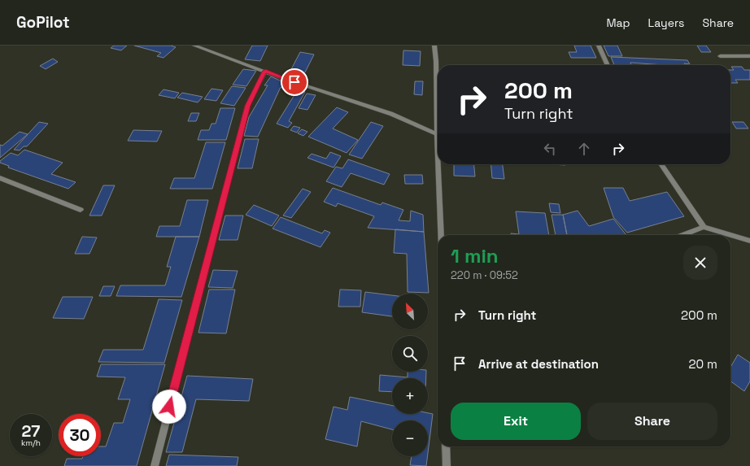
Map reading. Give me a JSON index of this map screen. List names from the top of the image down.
{
  "north": "top left",
  "page": {
    "header": "GoPilot",
    "nav": ["Map", "Layers", "Share"],
    "turn": ["200 m", "Turn right"],
    "heading": ["1 min", "220 m · 09:52"],
    "list": [
      {
        "name": "Turn right",
        "value": "200 m"
      },
      {
        "name": "Arrive at destination",
        "value": "20 m"
      }
    ],
    "map_buttons": ["+", "−"],
    "buttons": ["Exit", "Share"],
    "speed": "27 km/h",
    "limit": "30"
  }
}
